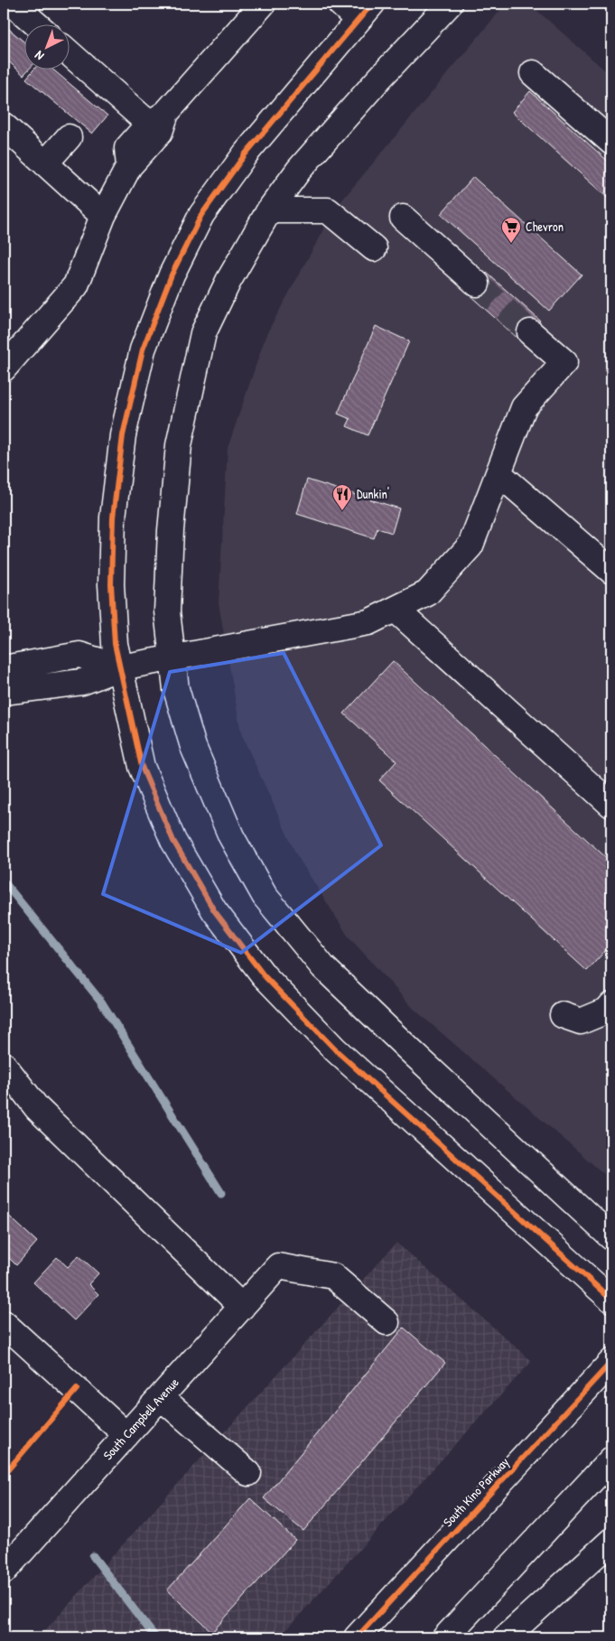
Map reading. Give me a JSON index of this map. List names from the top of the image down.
{
  "streets": {
    "main road": ["South Campbell Avenue", "South Kino Parkway"]
  },
  "places": {
    "supermarket": ["Chevron"],
    "restaurant": ["Dunkin'"]
  },
  "north": "bottom left"
}
